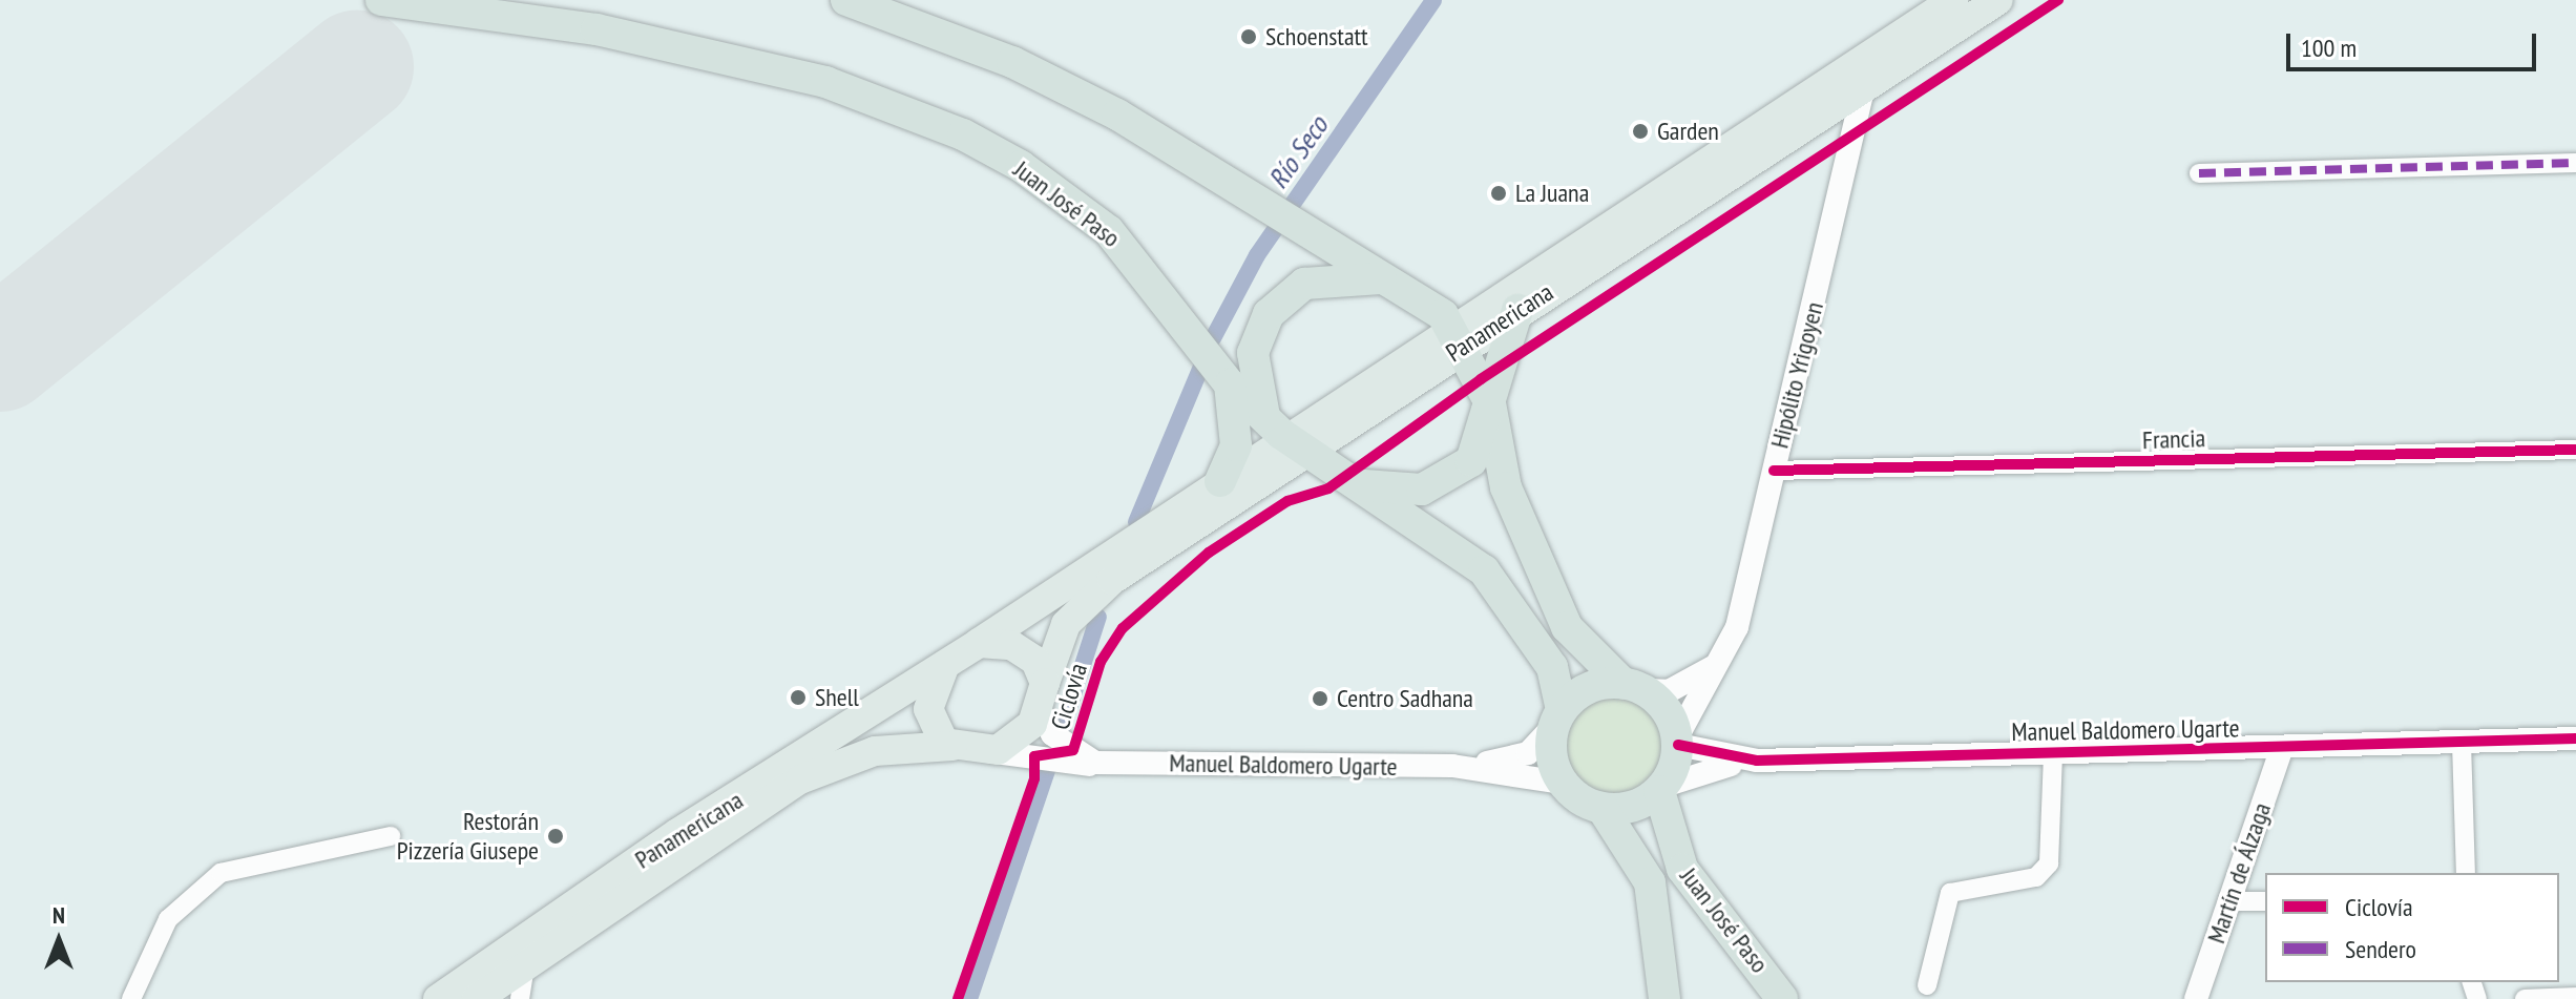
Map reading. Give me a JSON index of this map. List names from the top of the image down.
{
  "streets": {
    "highway": ["Juan José Paso"],
    "main road": ["Panamericana"],
    "street": [
      "Hipólito Yrigoyen",
      "Francia",
      "Manuel Baldomero Ugarte",
      "Martín de Álzaga"
    ],
    "cycle path": ["Ciclovía"]
  },
  "crossings": [
    ["Juan José Paso", "Panamericana"],
    ["Juan José Paso", "Hipólito Yrigoyen"],
    ["Juan José Paso", "Manuel Baldomero Ugarte"],
    ["Panamericana", "Hipólito Yrigoyen"],
    ["Panamericana", "Manuel Baldomero Ugarte"],
    ["Hipólito Yrigoyen", "Francia"],
    ["Hipólito Yrigoyen", "Manuel Baldomero Ugarte"],
    ["Manuel Baldomero Ugarte", "Martín de Álzaga"]
  ],
  "water": ["Río Seco"],
  "places": [
    "Schoenstatt",
    "Garden",
    "La Juana",
    "Shell",
    "Centro Sadhana",
    "Restorán Pizzería Giusepe"
  ],
  "legend": ["Ciclovía", "Sendero"],
  "scale_bar": "100 m",
  "north": "top"
}
